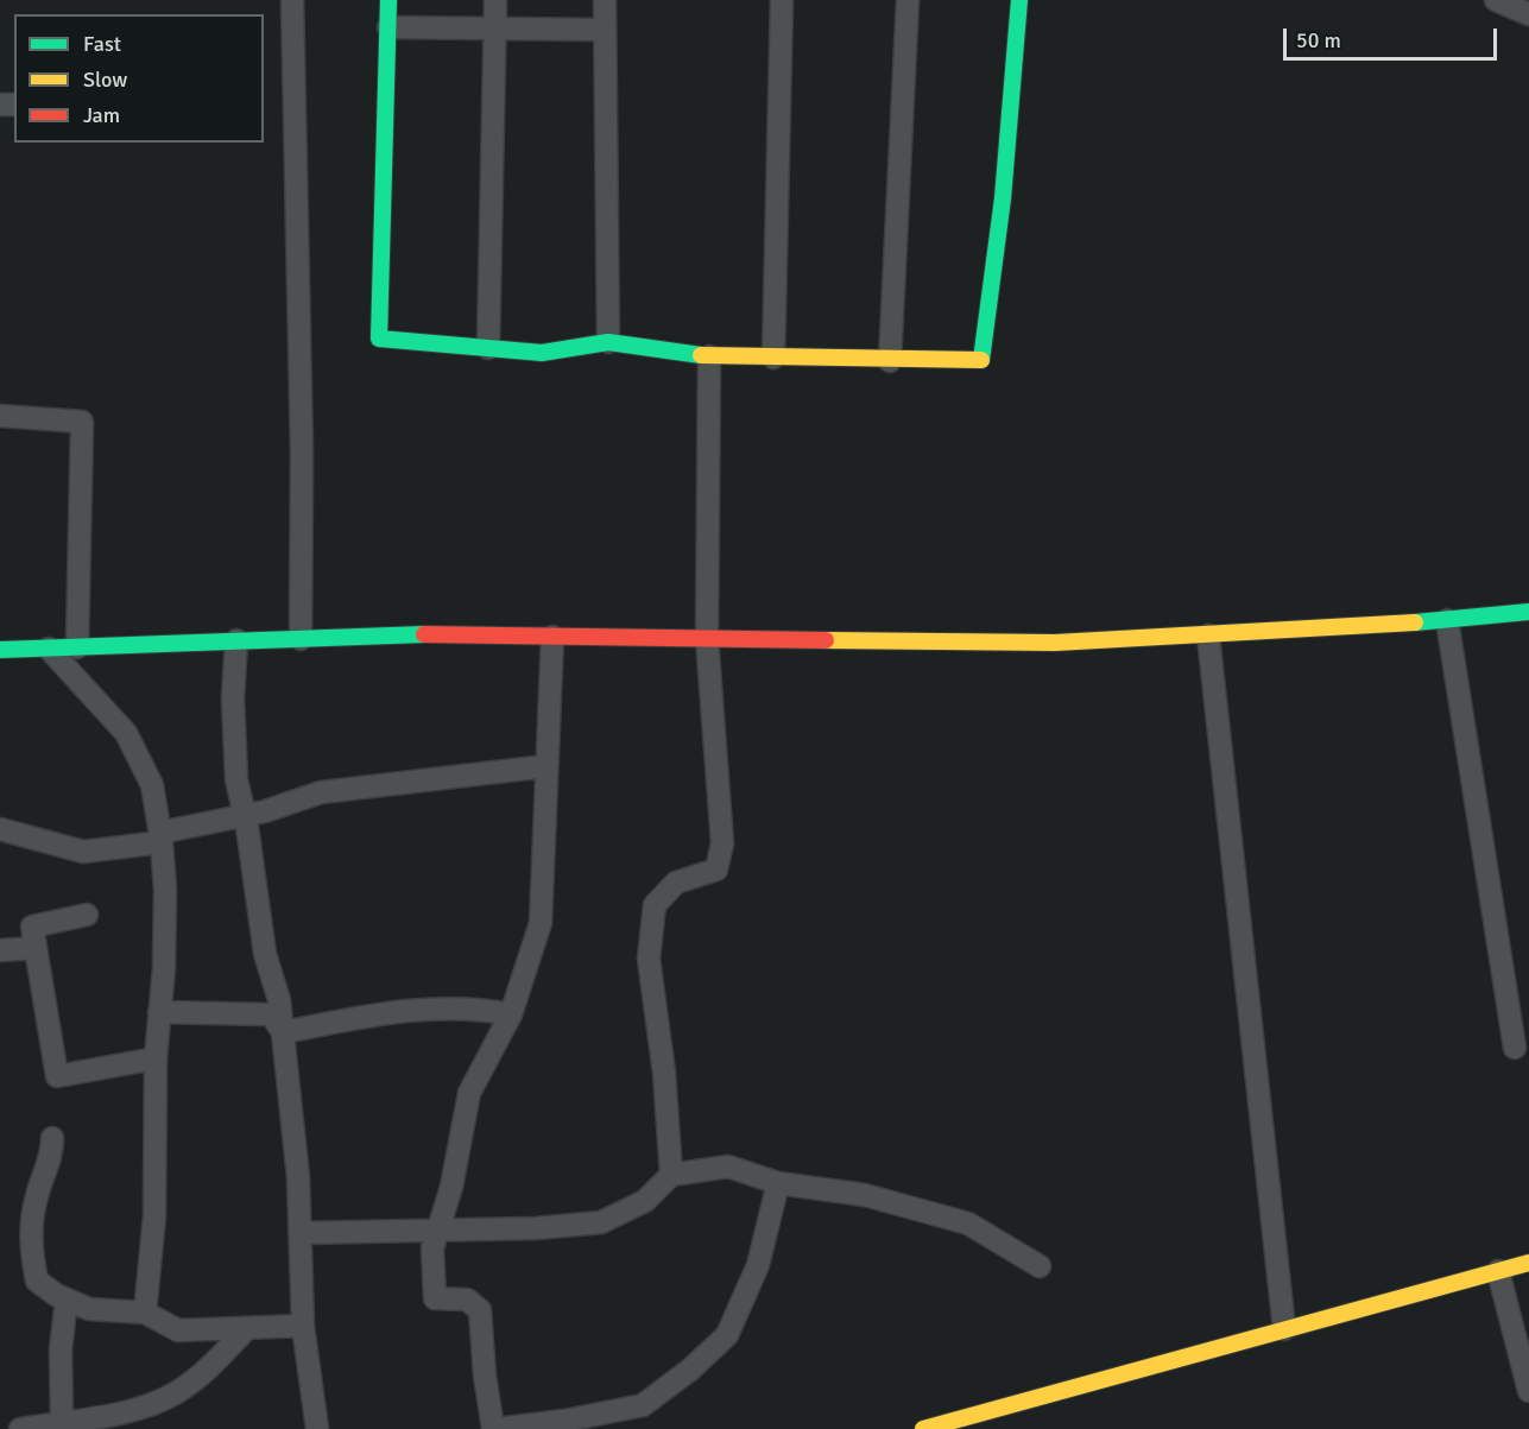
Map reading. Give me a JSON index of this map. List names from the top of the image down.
{
  "legend": ["Fast", "Slow", "Jam"],
  "scale_bar": "50 m"
}
